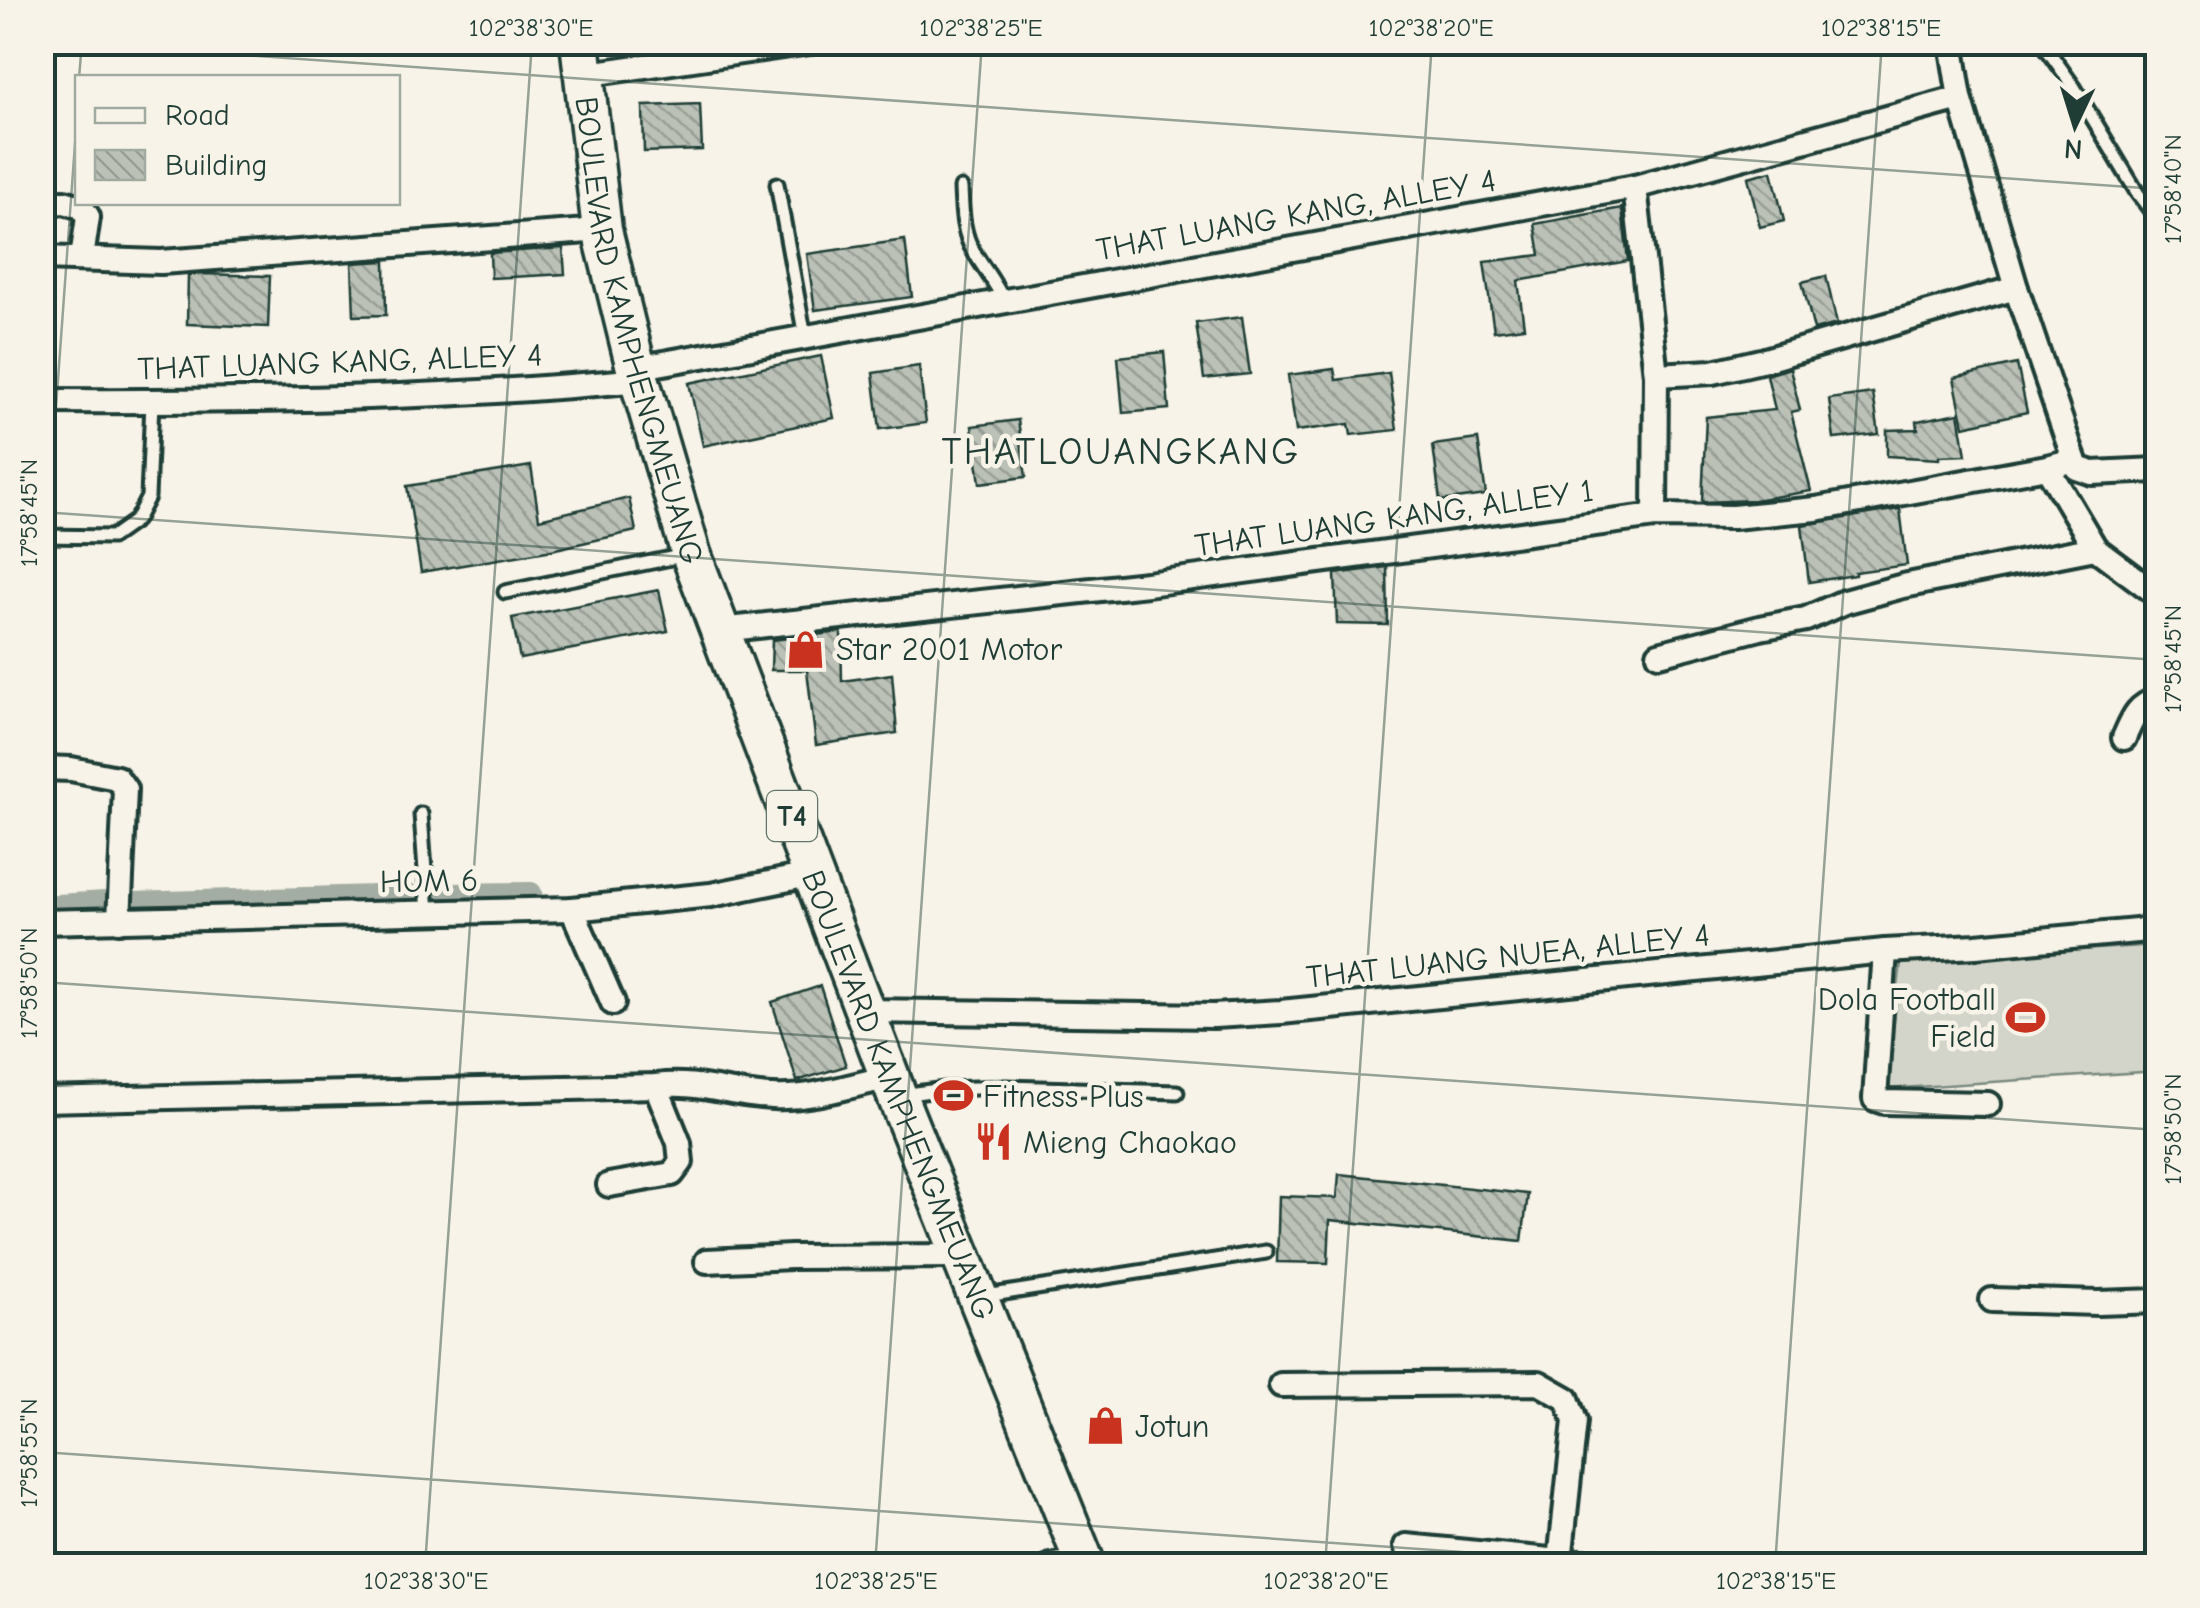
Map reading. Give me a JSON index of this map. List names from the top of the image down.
{
  "streets": {
    "main road": ["BOULEVARD KAMPHENGMEUANG", "T4"],
    "street": [
      "THAT LUANG KANG, ALLEY 4",
      "THAT LUANG KANG, ALLEY 1",
      "HOM 6",
      "THAT LUANG NUEA, ALLEY 4"
    ]
  },
  "crossings": [
    ["THAT LUANG KANG, ALLEY 4", "BOULEVARD KAMPHENGMEUANG"],
    ["BOULEVARD KAMPHENGMEUANG", "THAT LUANG KANG, ALLEY 1"],
    ["BOULEVARD KAMPHENGMEUANG", "HOM 6"],
    ["BOULEVARD KAMPHENGMEUANG", "THAT LUANG NUEA, ALLEY 4"]
  ],
  "districts": ["THATLOUANGKANG"],
  "places": {
    "shop": ["Star 2001 Motor", "Jotun"],
    "sports": ["Dola Football Field", "Fitness Plus"],
    "restaurant": ["Mieng Chaokao"]
  },
  "legend": ["Road", "Building"],
  "north": "bottom",
  "coordinates": [
    "102°38'30\"E",
    "102°38'25\"E",
    "102°38'20\"E",
    "102°38'15\"E",
    "17°58'40\"N",
    "17°58'45\"N",
    "17°58'50\"N",
    "17°58'55\"N"
  ]
}
